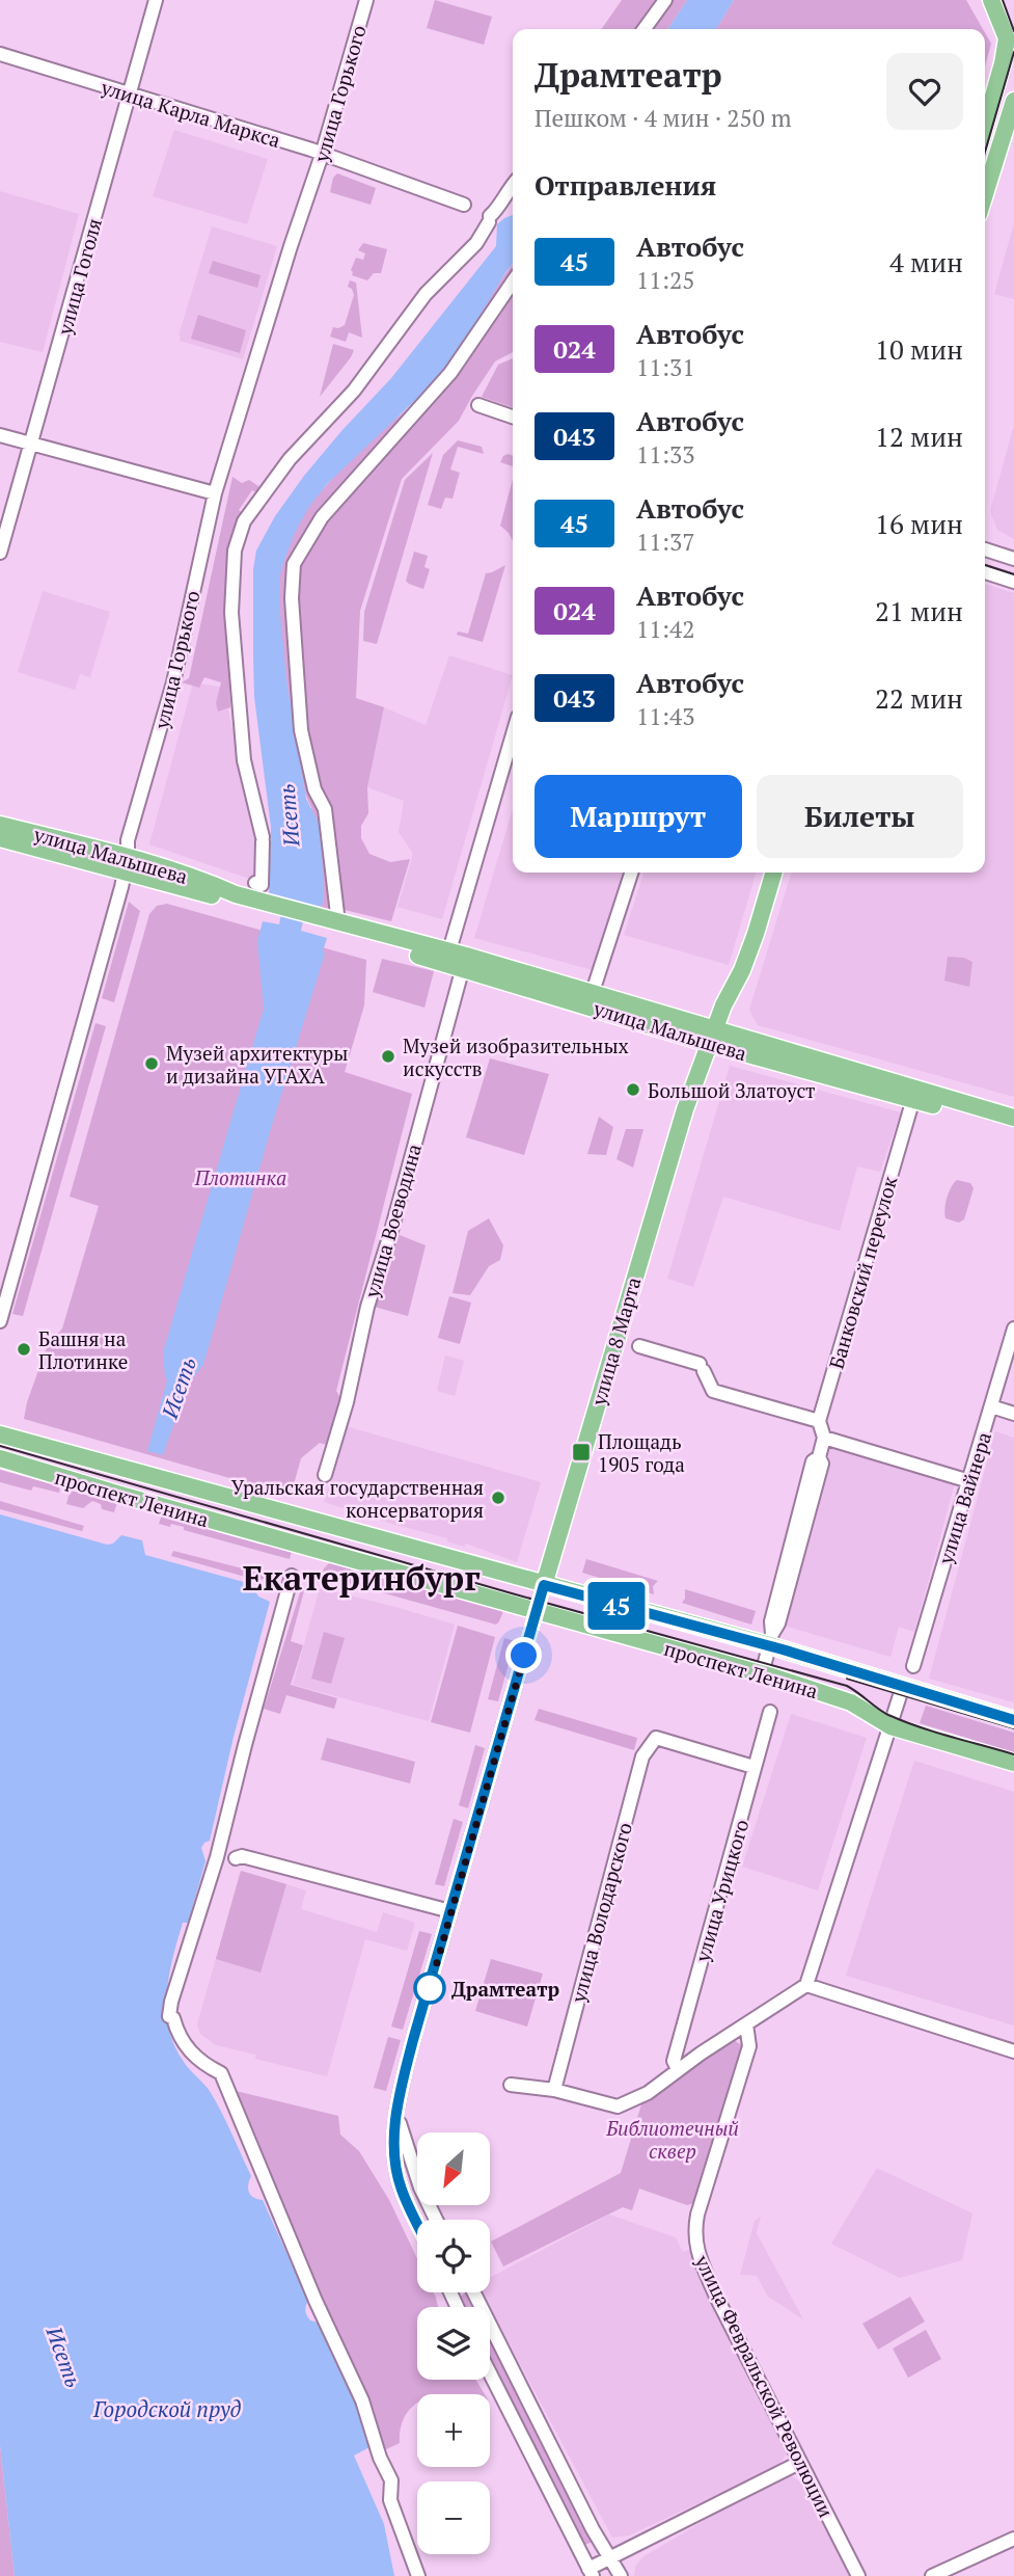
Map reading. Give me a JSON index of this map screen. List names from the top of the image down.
{
  "streets": {
    "main road": ["улица Малышева", "улица 8 Марта", "проспект Ленина"],
    "street": [
      "улица Горького",
      "улица Карла Маркса",
      "улица Гоголя",
      "улица Воеводина",
      "Банковский переулок",
      "улица Вайнера",
      "улица Урицкого",
      "улица Володарского",
      "улица Февральской Революции"
    ]
  },
  "crossings": [
    ["улица Горького", "улица Карла Маркса"],
    ["улица Горького", "улица Малышева"],
    ["улица Карла Маркса", "улица Гоголя"],
    ["улица Малышева", "улица Воеводина"],
    ["улица Малышева", "Банковский переулок"],
    ["улица Малышева", "улица 8 Марта"],
    ["улица 8 Марта", "проспект Ленина"],
    ["улица Урицкого", "улица Володарского"]
  ],
  "districts": ["Екатеринбург"],
  "water": ["Исеть", "Городской пруд"],
  "parks": ["Плотинка", "Библиотечный сквер"],
  "places": {
    "other": [
      "Музей изобразительных искусств",
      "Музей архитектуры и дизайна УГАХА",
      "Большой Златоуст",
      "Башня на Плотинке",
      "Уральская государственная консерватория",
      "Драмтеатр"
    ],
    "transit": ["Площадь 1905 года"]
  },
  "lines": ["bus line 45"],
  "north": "bottom left",
  "page": {
    "on_map": "45",
    "heading": [
      ["Драмтеатр", "Пешком · 4 мин · 250 m"],
      "Отправления"
    ],
    "list": [
      {
        "mark": "45",
        "name": "Автобус",
        "note": "11:25",
        "value": "4 мин"
      },
      {
        "mark": "024",
        "name": "Автобус",
        "note": "11:31",
        "value": "10 мин"
      },
      {
        "mark": "043",
        "name": "Автобус",
        "note": "11:33",
        "value": "12 мин"
      },
      {
        "mark": "45",
        "name": "Автобус",
        "note": "11:37",
        "value": "16 мин"
      },
      {
        "mark": "024",
        "name": "Автобус",
        "note": "11:42",
        "value": "21 мин"
      },
      {
        "mark": "043",
        "name": "Автобус",
        "note": "11:43",
        "value": "22 мин"
      }
    ],
    "buttons": ["Маршрут", "Билеты"],
    "map_buttons": ["+", "−"]
  }
}
